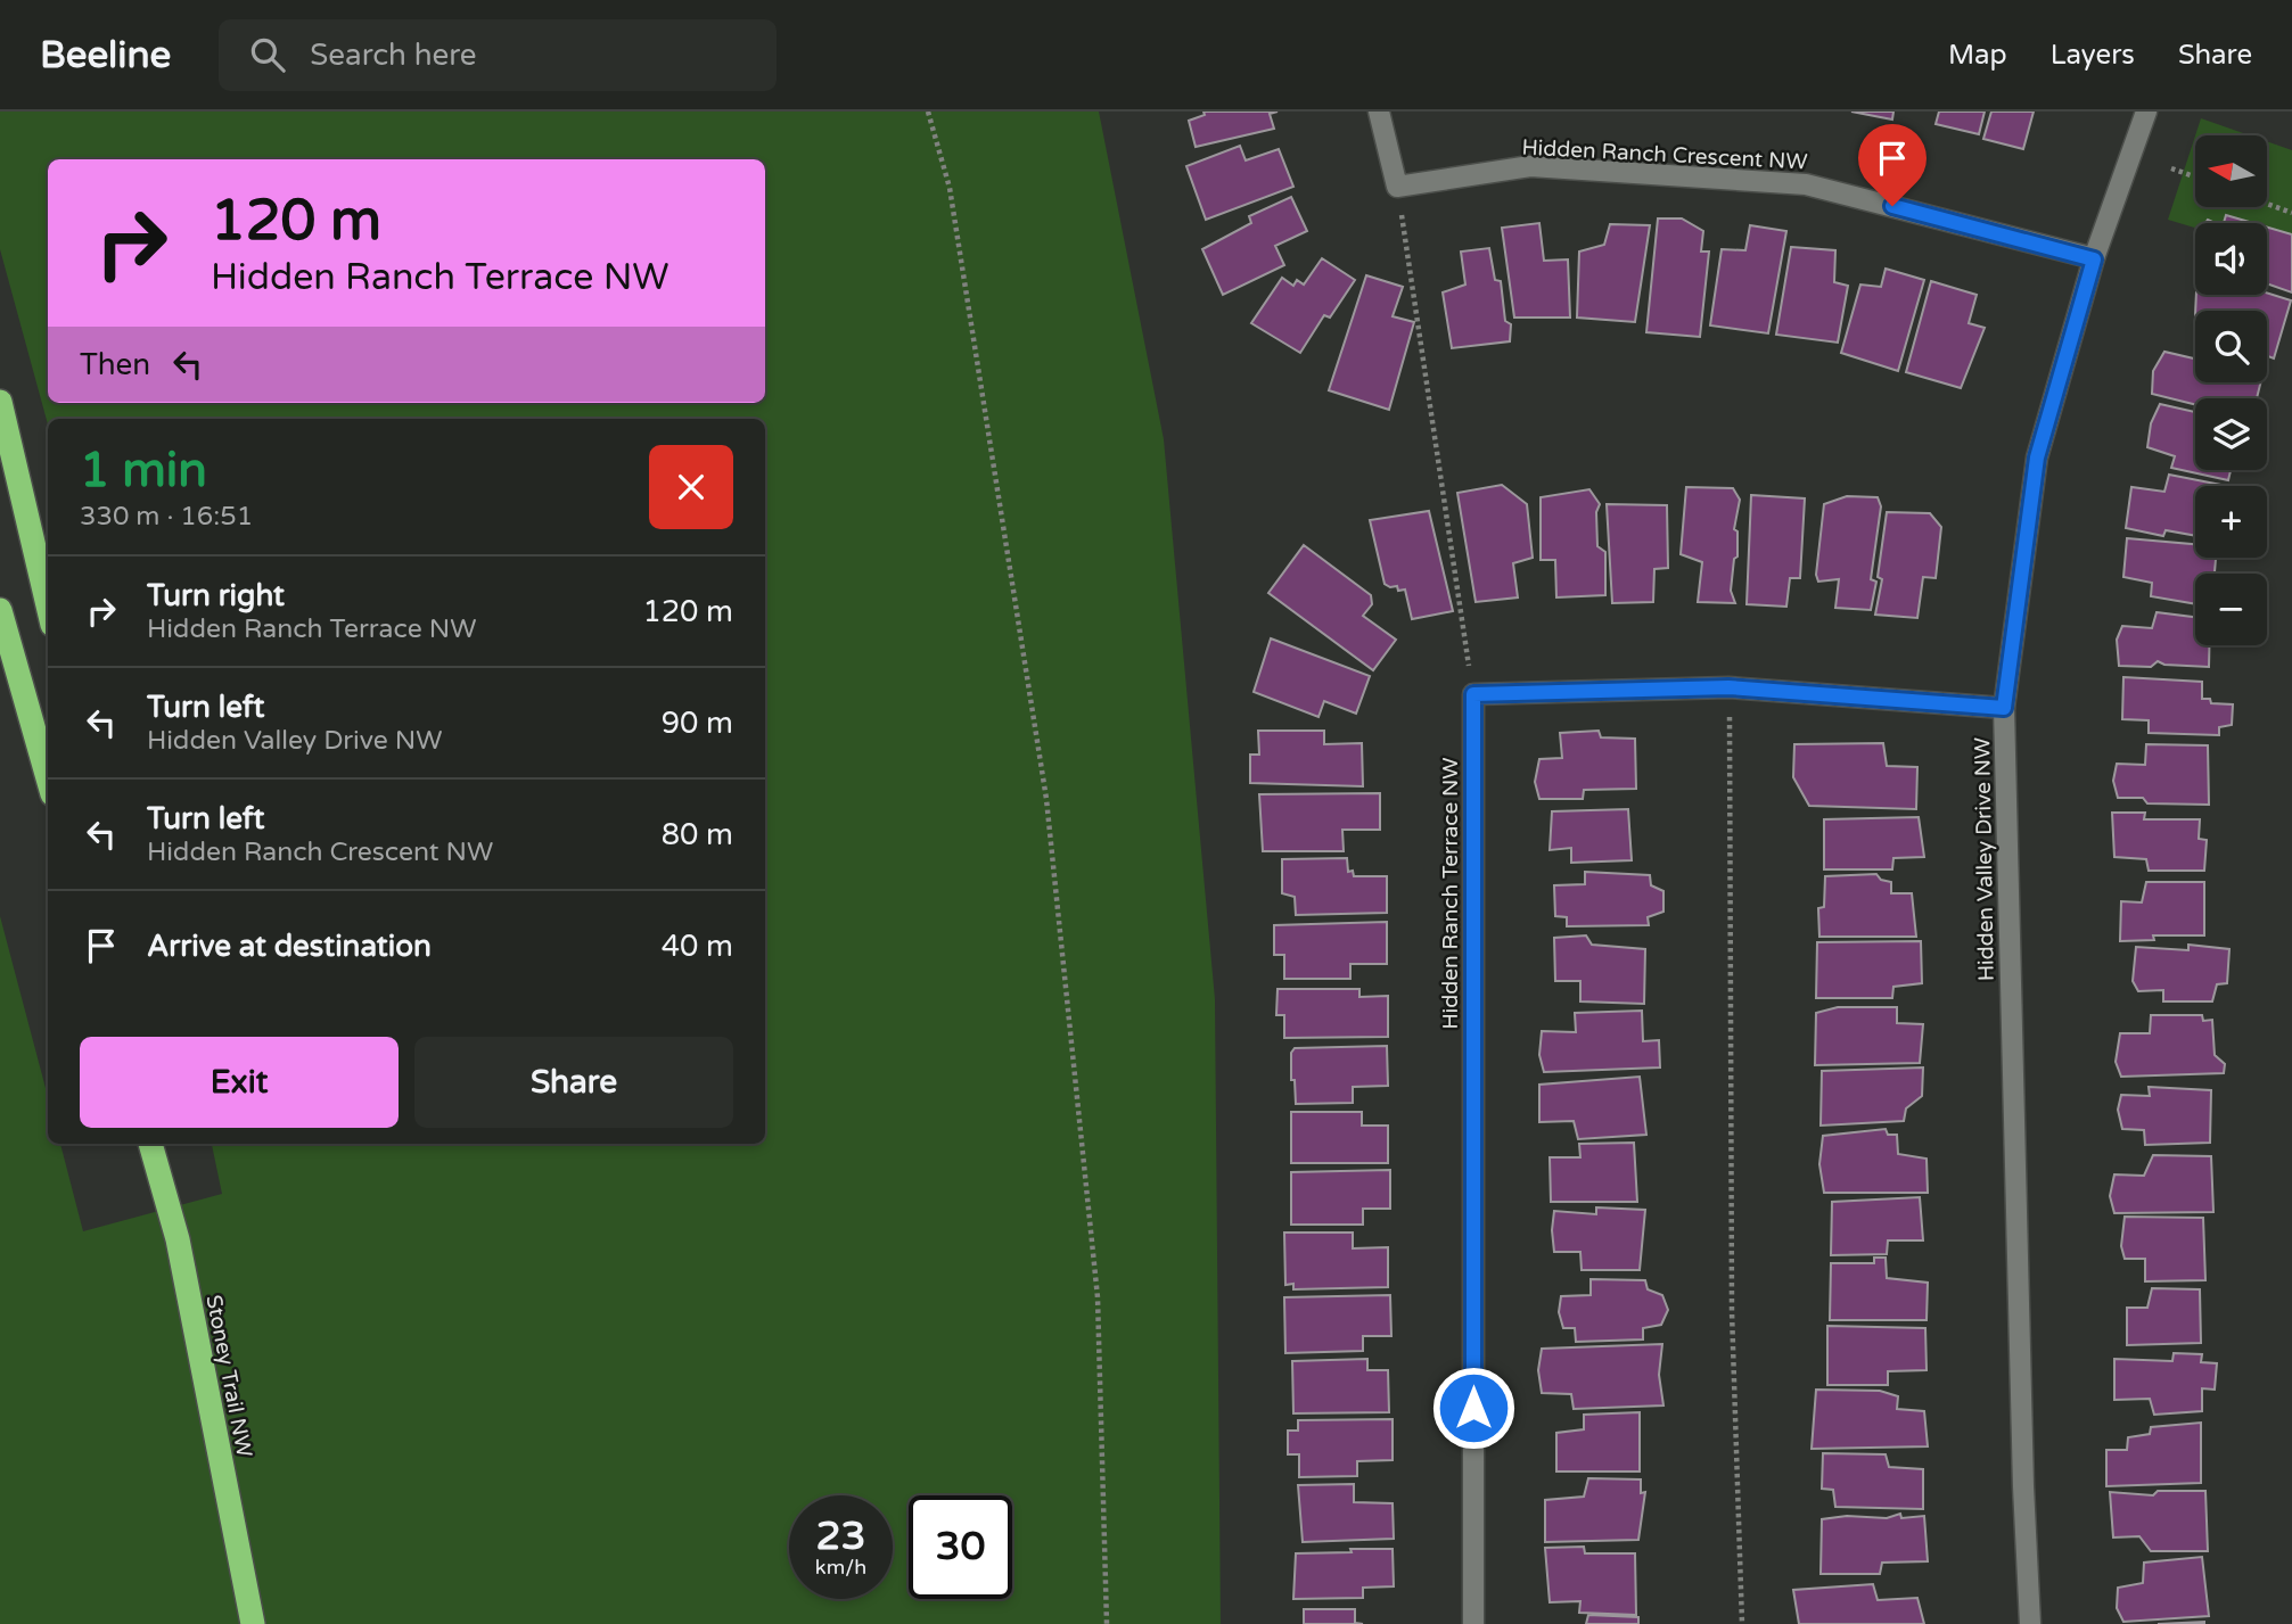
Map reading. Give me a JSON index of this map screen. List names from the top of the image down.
{
  "streets": {
    "highway": ["Stoney Trail NW"],
    "street": ["Hidden Ranch Crescent NW", "Hidden Valley Drive NW", "Hidden Ranch Terrace NW"]
  },
  "crossings": [
    ["Hidden Ranch Crescent NW", "Hidden Valley Drive NW"]
  ],
  "north": "left",
  "page": {
    "header": "Beeline",
    "search": "Search here",
    "nav": ["Map", "Layers", "Share"],
    "map_buttons": ["+", "−"],
    "turn": ["120 m", "Hidden Ranch Terrace NW"],
    "then": "Then",
    "heading": ["1 min", "330 m · 16:51"],
    "list": [
      {
        "name": "Turn right",
        "note": "Hidden Ranch Terrace NW",
        "value": "120 m"
      },
      {
        "name": "Turn left",
        "note": "Hidden Valley Drive NW",
        "value": "90 m"
      },
      {
        "name": "Turn left",
        "note": "Hidden Ranch Crescent NW",
        "value": "80 m"
      },
      {
        "name": "Arrive at destination",
        "value": "40 m"
      }
    ],
    "buttons": ["Exit", "Share"],
    "speed": "23 km/h",
    "limit": "30"
  }
}
